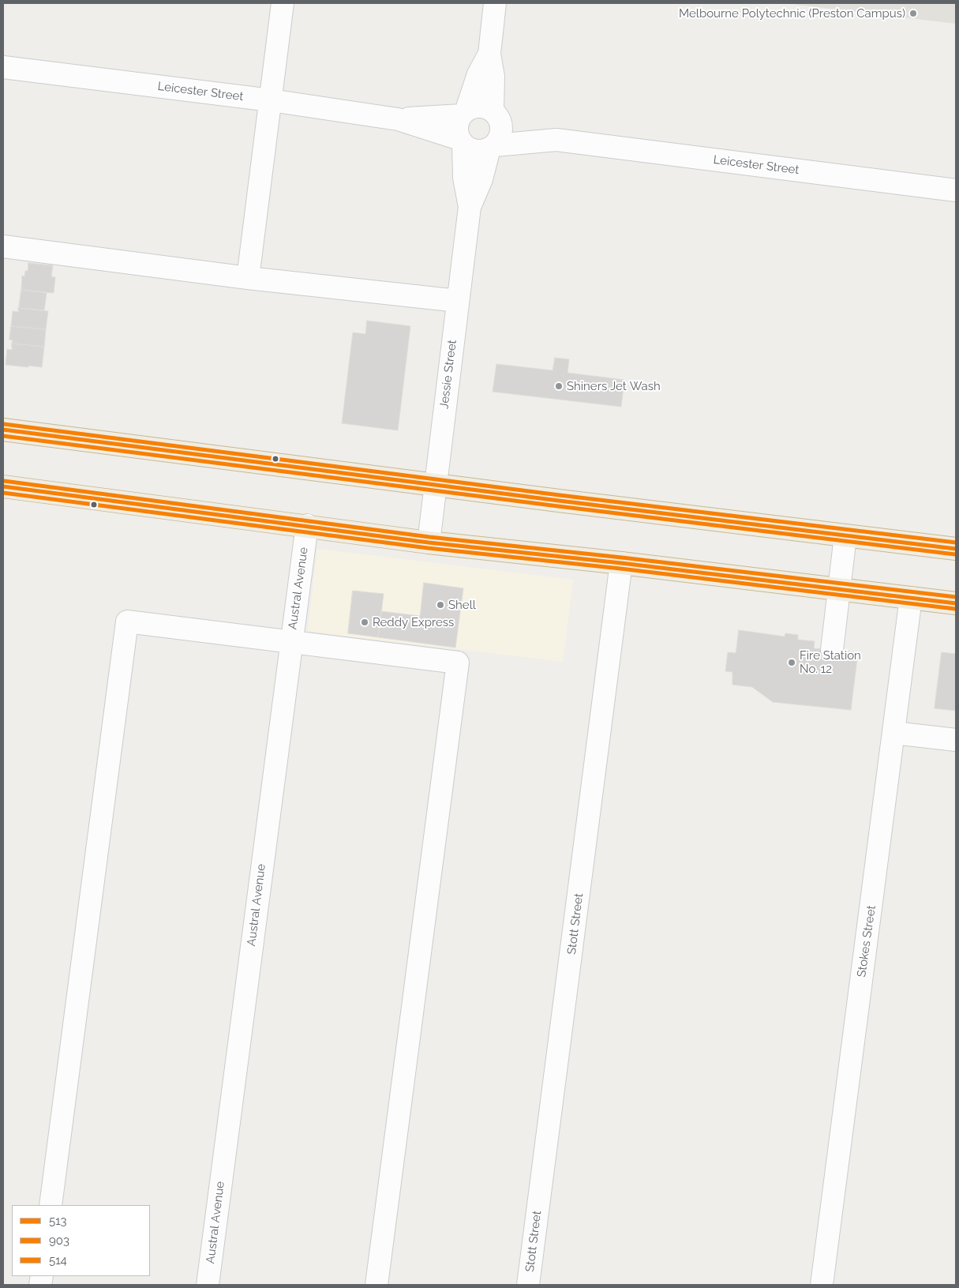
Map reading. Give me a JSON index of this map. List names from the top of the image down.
{
  "streets": {
    "street": [
      "Leicester Street",
      "Jessie Street",
      "Austral Avenue",
      "Stott Street",
      "Stokes Street"
    ]
  },
  "crossings": [
    ["Leicester Street", "Jessie Street"]
  ],
  "places": [
    "Melbourne Polytechnic (Preston Campus)",
    "Shiners Jet Wash",
    "Shell",
    "Reddy Express",
    "Fire Station No. 12"
  ],
  "lines": ["transit line 514", "transit line 513", "transit line 903"],
  "legend": ["513", "903", "514"]
}
